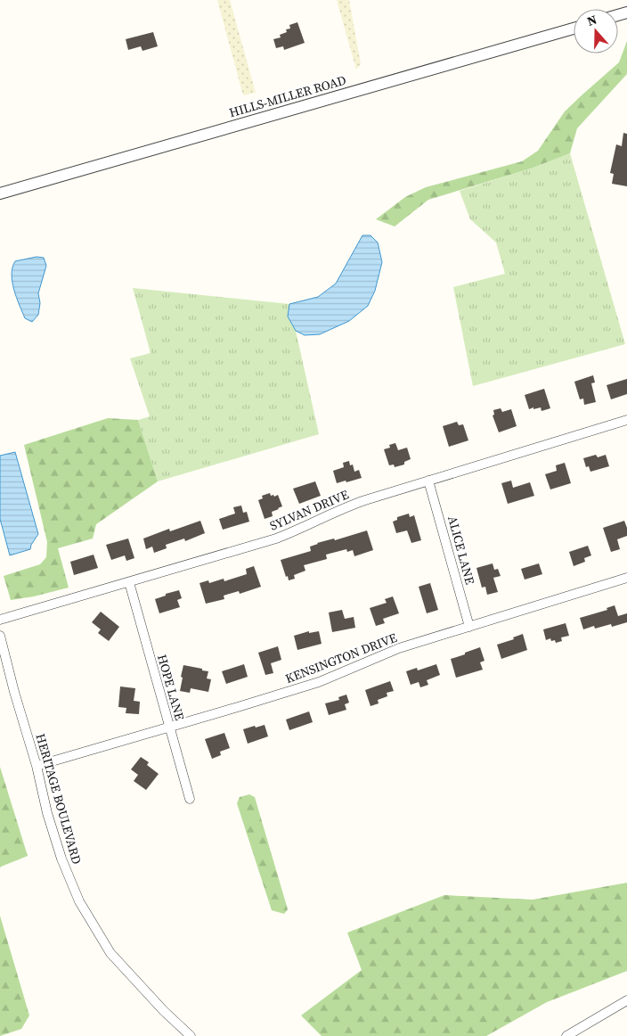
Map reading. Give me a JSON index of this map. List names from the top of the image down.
{
  "streets": {
    "street": [
      "HILLS-MILLER ROAD",
      "SYLVAN DRIVE",
      "ALICE LANE",
      "KENSINGTON DRIVE",
      "HOPE LANE",
      "HERITAGE BOULEVARD"
    ]
  },
  "crossings": [
    ["SYLVAN DRIVE", "ALICE LANE"],
    ["SYLVAN DRIVE", "HOPE LANE"],
    ["ALICE LANE", "KENSINGTON DRIVE"],
    ["KENSINGTON DRIVE", "HOPE LANE"],
    ["KENSINGTON DRIVE", "HERITAGE BOULEVARD"]
  ],
  "north": "top"
}
